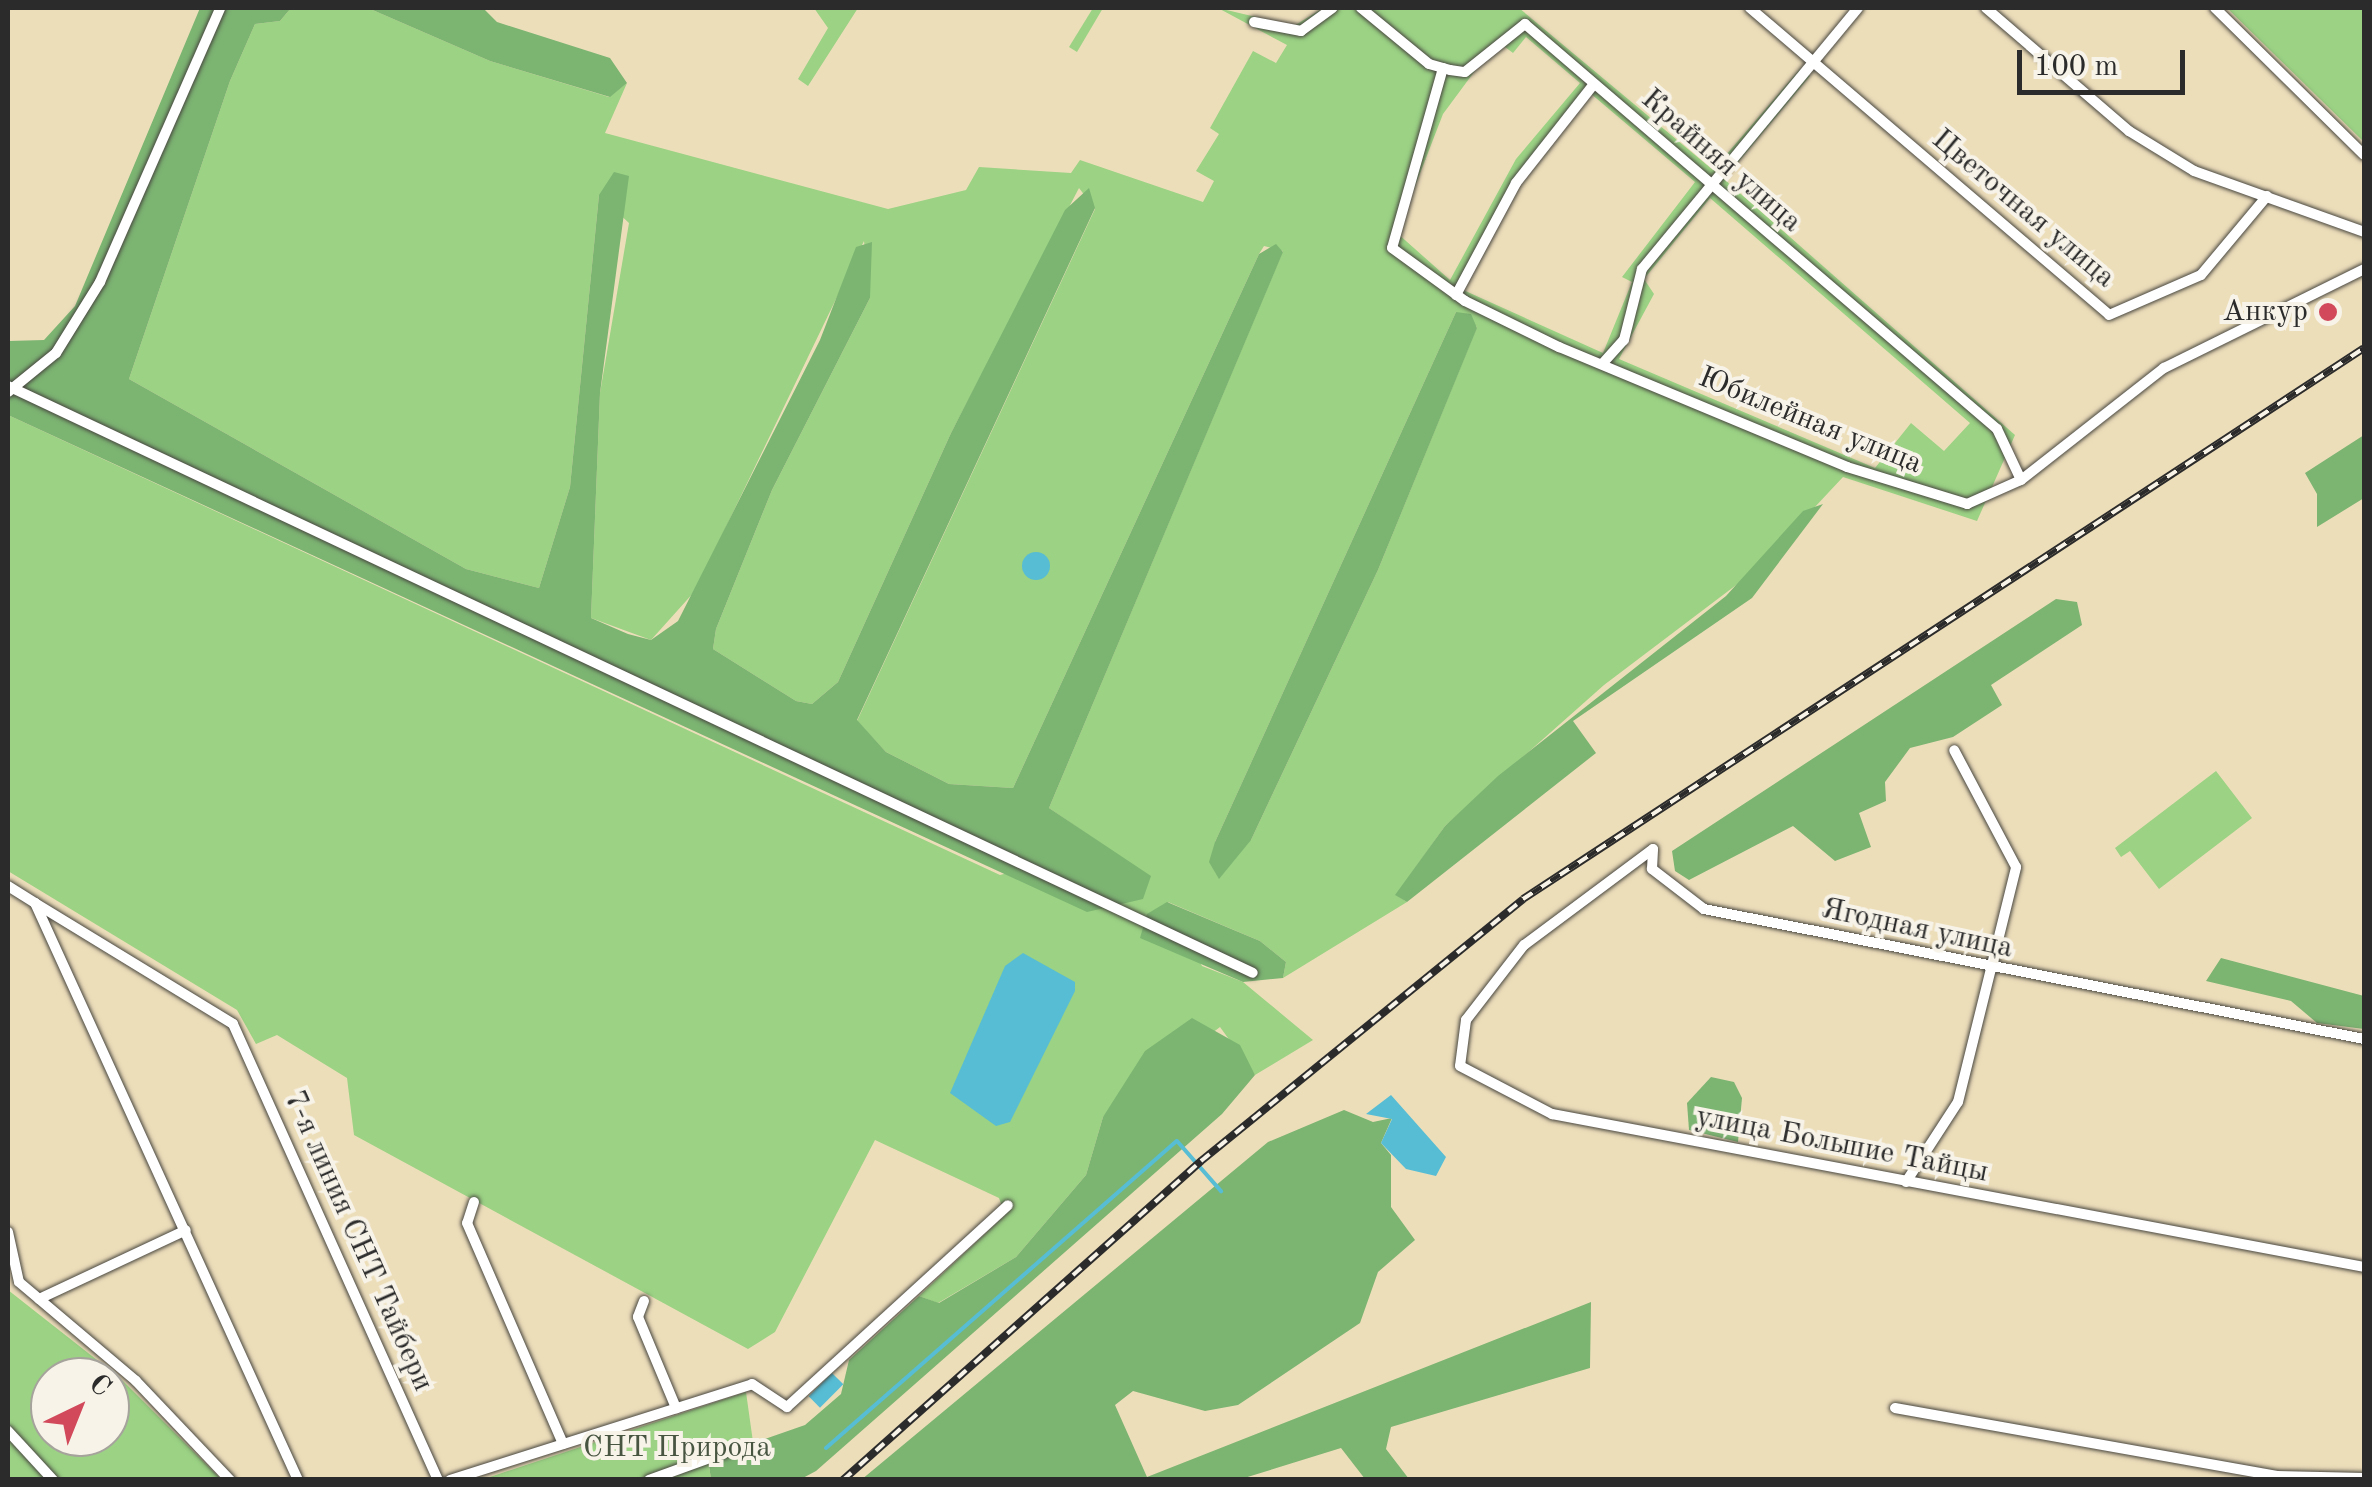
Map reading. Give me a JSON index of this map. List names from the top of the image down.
{
  "streets": {
    "street": [
      "Крайняя улица",
      "Цветочная улица",
      "Юбилейная улица",
      "Ягодная улица",
      "улица Большие Тайцы",
      "7-я линия СНТ Тайбери"
    ]
  },
  "crossings": [
    ["Крайняя улица", "Юбилейная улица"],
    ["Ягодная улица", "улица Большие Тайцы"]
  ],
  "parks": ["СНТ Природа"],
  "places": ["Анкур"],
  "scale_bar": "100 m",
  "north": "top right"
}
